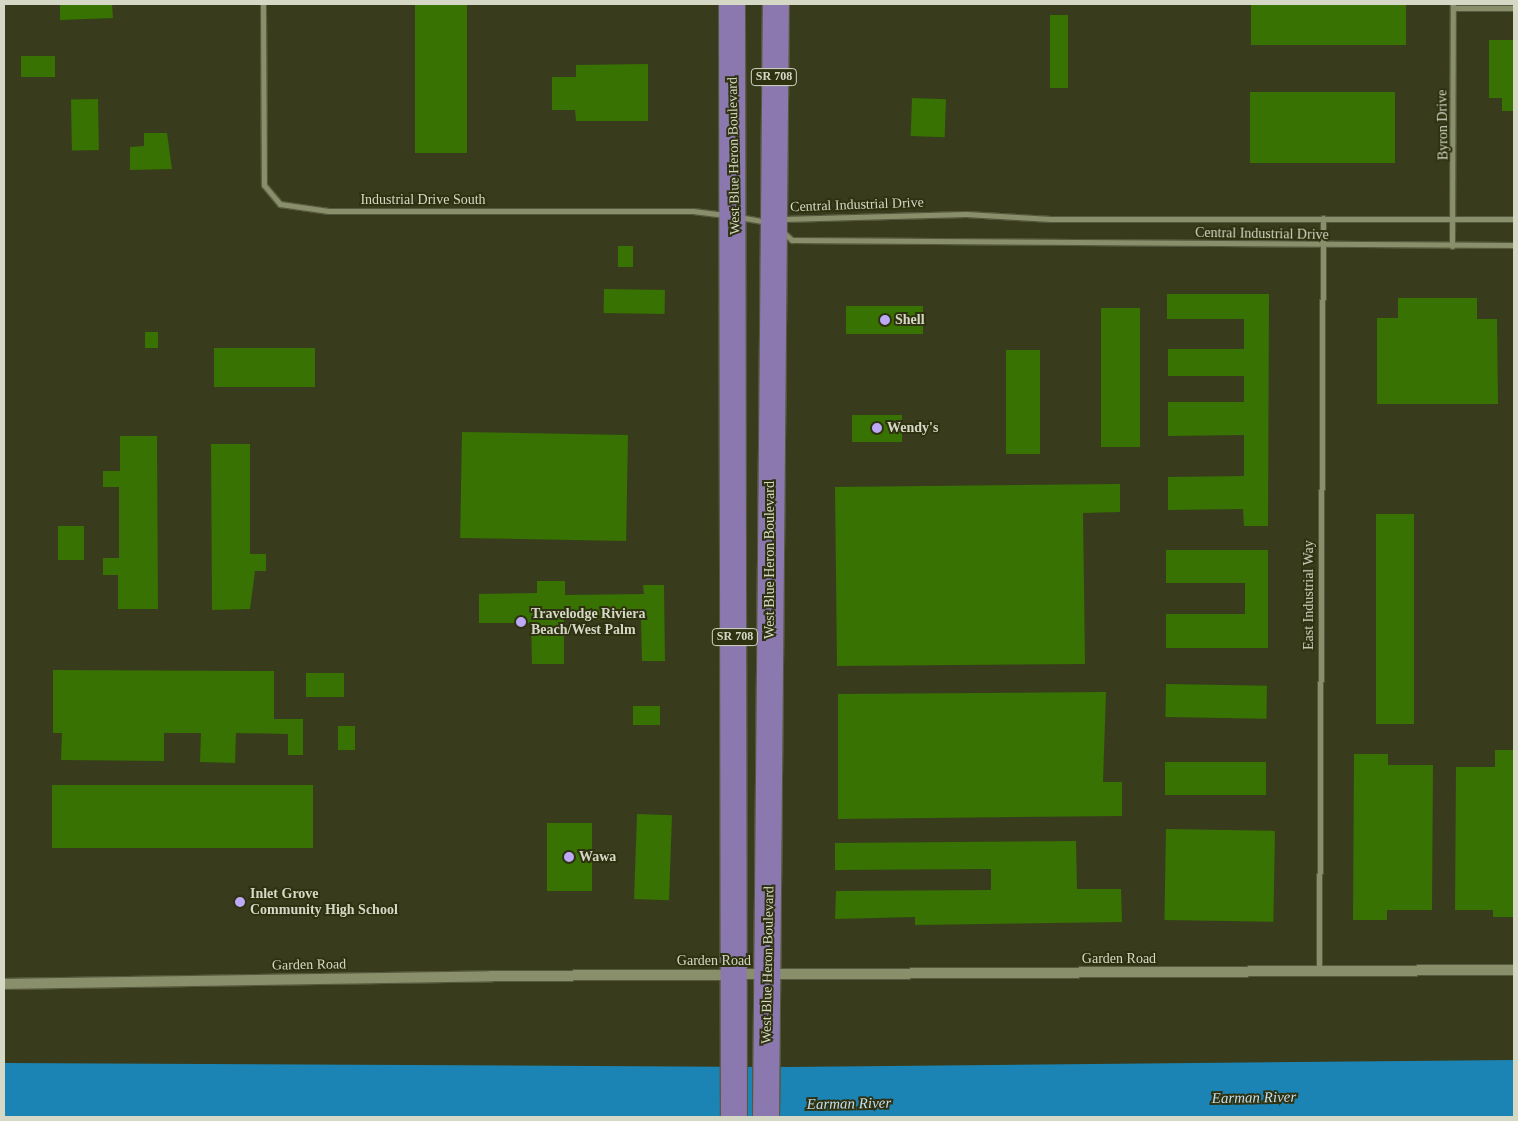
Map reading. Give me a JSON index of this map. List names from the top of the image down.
{
  "streets": {
    "main road": ["SR 708", "West Blue Heron Boulevard"],
    "street": [
      "Byron Drive",
      "Industrial Drive South",
      "Central Industrial Drive",
      "East Industrial Way",
      "Garden Road"
    ]
  },
  "crossings": [
    ["Byron Drive", "Central Industrial Drive"],
    ["West Blue Heron Boulevard", "Industrial Drive South"],
    ["West Blue Heron Boulevard", "Central Industrial Drive"],
    ["West Blue Heron Boulevard", "Garden Road"],
    ["Industrial Drive South", "Central Industrial Drive"],
    ["Central Industrial Drive", "East Industrial Way"],
    ["East Industrial Way", "Garden Road"]
  ],
  "water": ["Earman River"],
  "places": [
    "Shell",
    "Wendy's",
    "Travelodge Riviera Beach/West Palm",
    "Wawa",
    "Inlet Grove Community High School"
  ]
}
